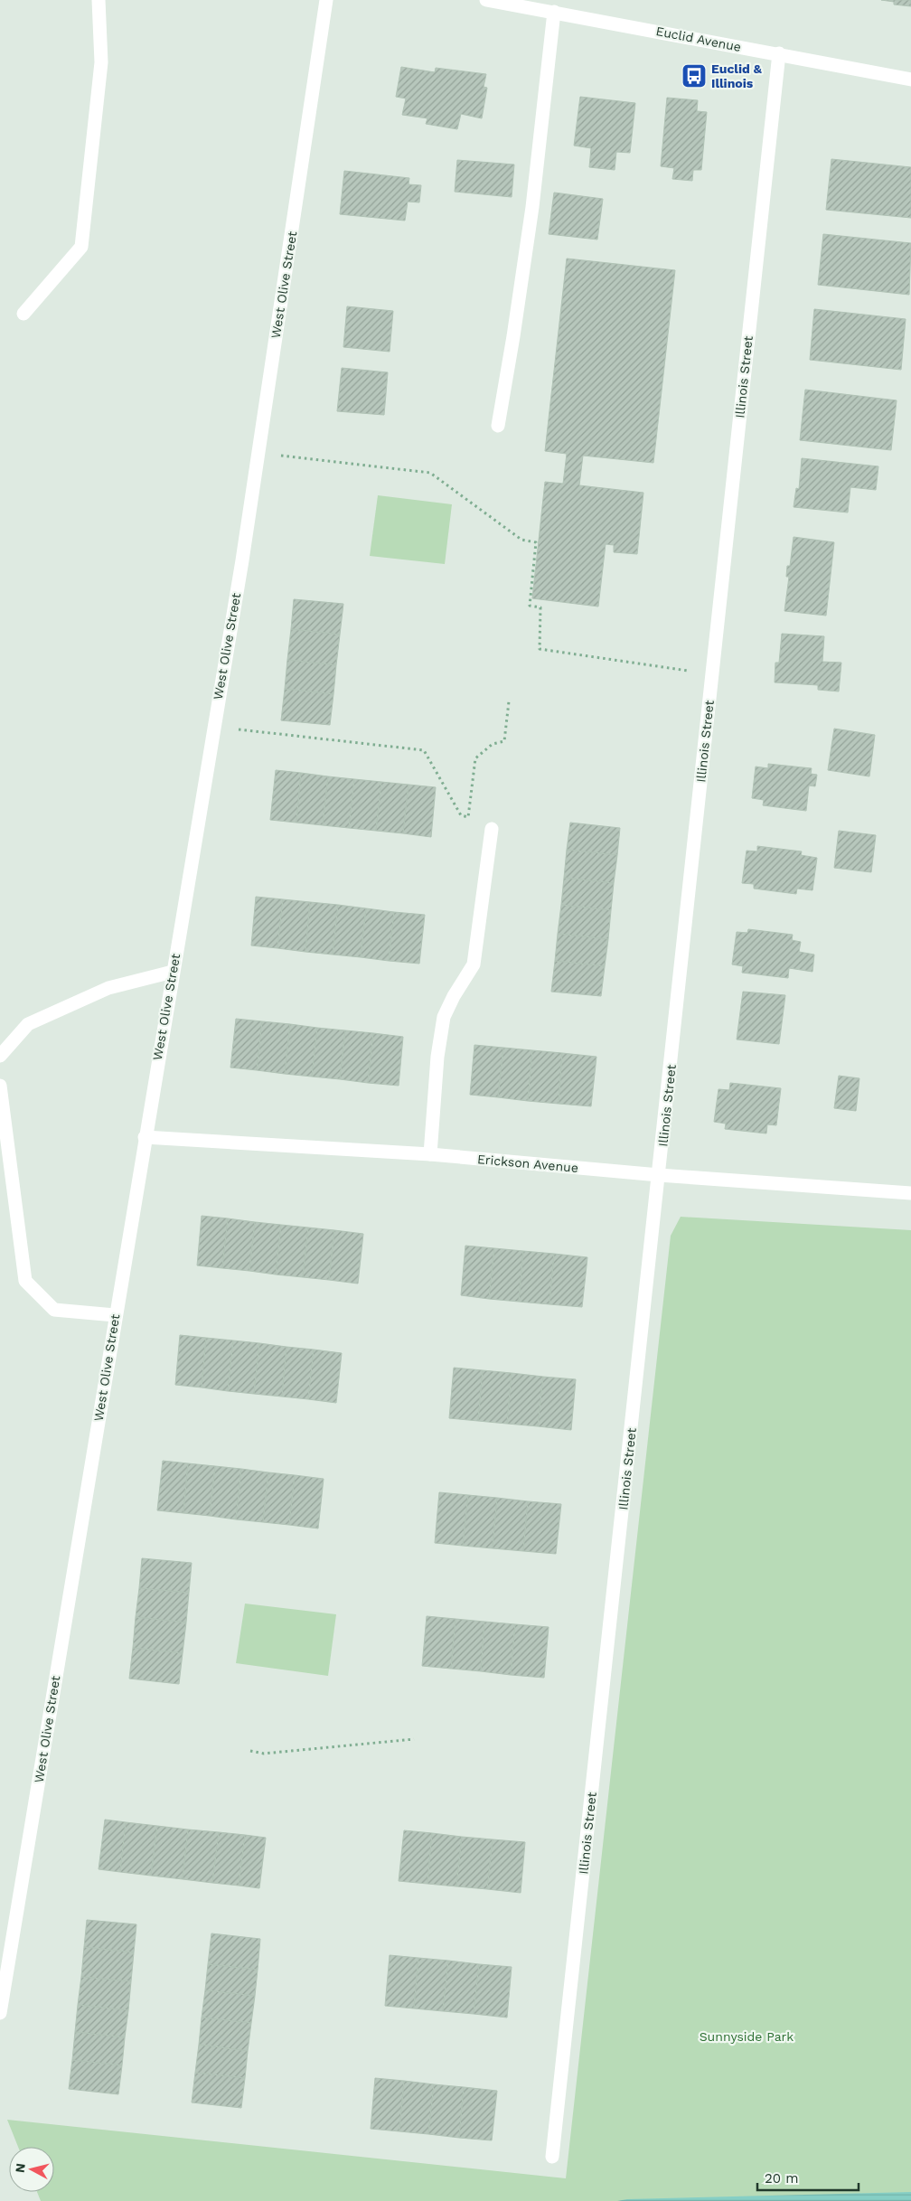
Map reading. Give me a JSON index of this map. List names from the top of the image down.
{
  "streets": {
    "street": [
      "Euclid Avenue",
      "West Olive Street",
      "Illinois Street",
      "Erickson Avenue"
    ]
  },
  "crossings": [
    ["Euclid Avenue", "Illinois Street"],
    ["West Olive Street", "Erickson Avenue"],
    ["Illinois Street", "Erickson Avenue"]
  ],
  "parks": ["Sunnyside Park"],
  "places": {
    "bus stop": ["Euclid & Illinois"]
  },
  "scale_bar": "20 m",
  "north": "left"
}
